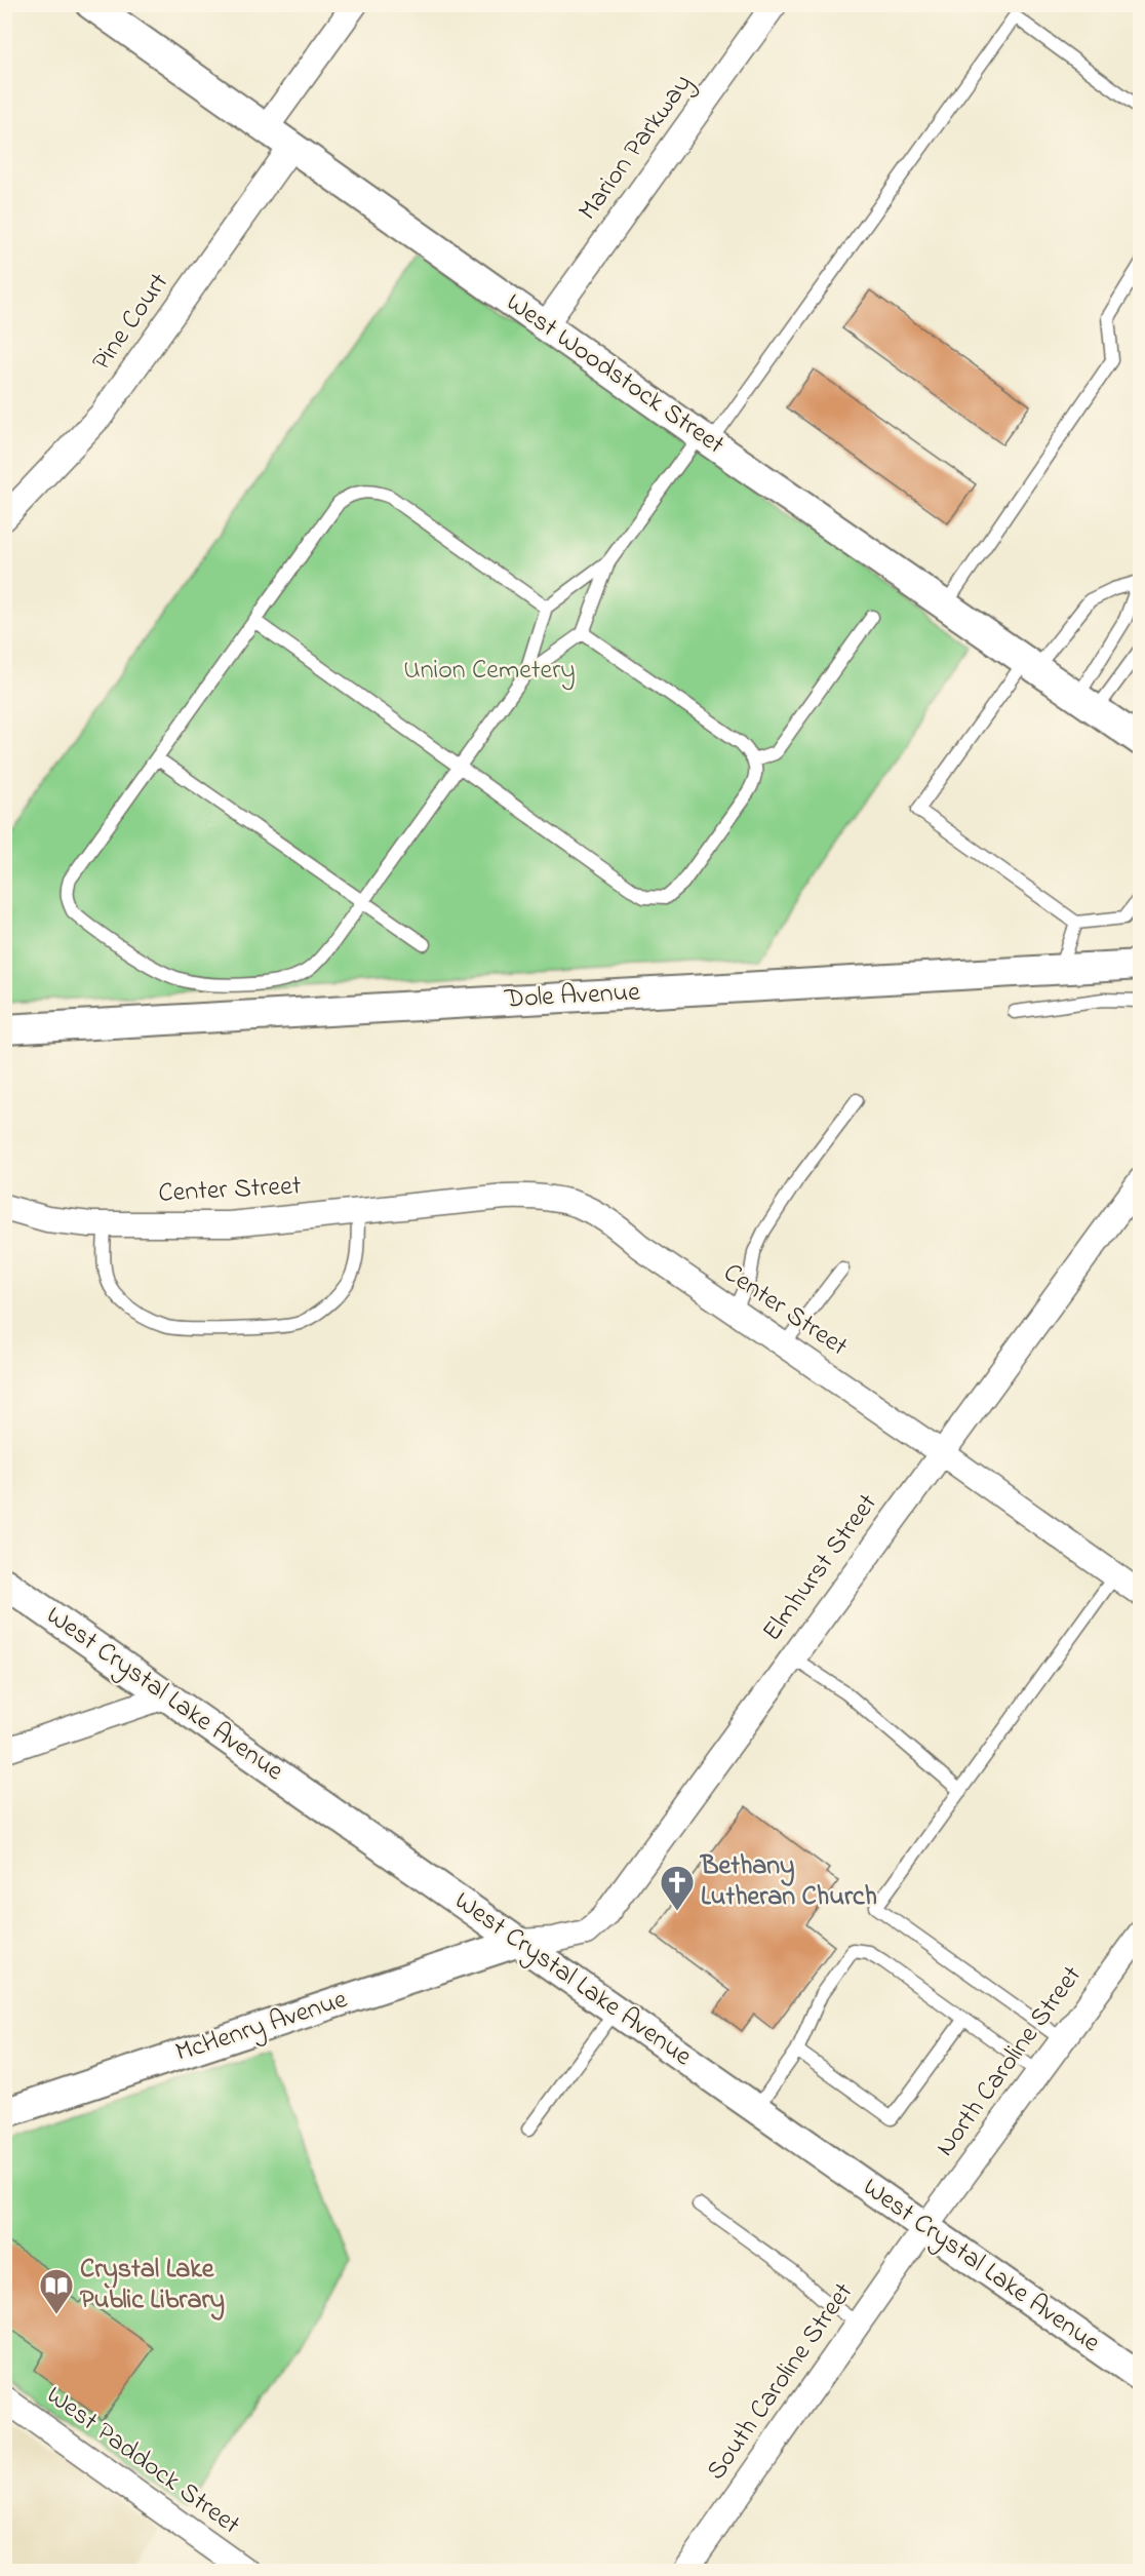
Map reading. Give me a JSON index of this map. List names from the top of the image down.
{
  "streets": {
    "street": [
      "Marion Parkway",
      "Pine Court",
      "West Woodstock Street",
      "Dole Avenue",
      "Center Street",
      "Elmhurst Street",
      "West Crystal Lake Avenue",
      "McHenry Avenue",
      "North Caroline Street",
      "South Caroline Street",
      "West Paddock Street"
    ]
  },
  "crossings": [
    ["Marion Parkway", "West Woodstock Street"],
    ["Pine Court", "West Woodstock Street"],
    ["Center Street", "Elmhurst Street"],
    ["Elmhurst Street", "West Crystal Lake Avenue"],
    ["Elmhurst Street", "McHenry Avenue"],
    ["West Crystal Lake Avenue", "McHenry Avenue"],
    ["West Crystal Lake Avenue", "North Caroline Street"],
    ["West Crystal Lake Avenue", "South Caroline Street"],
    ["North Caroline Street", "South Caroline Street"]
  ],
  "parks": ["Union Cemetery"],
  "places": {
    "church": ["Bethany Lutheran Church"],
    "library": ["Crystal Lake Public Library"]
  }
}
